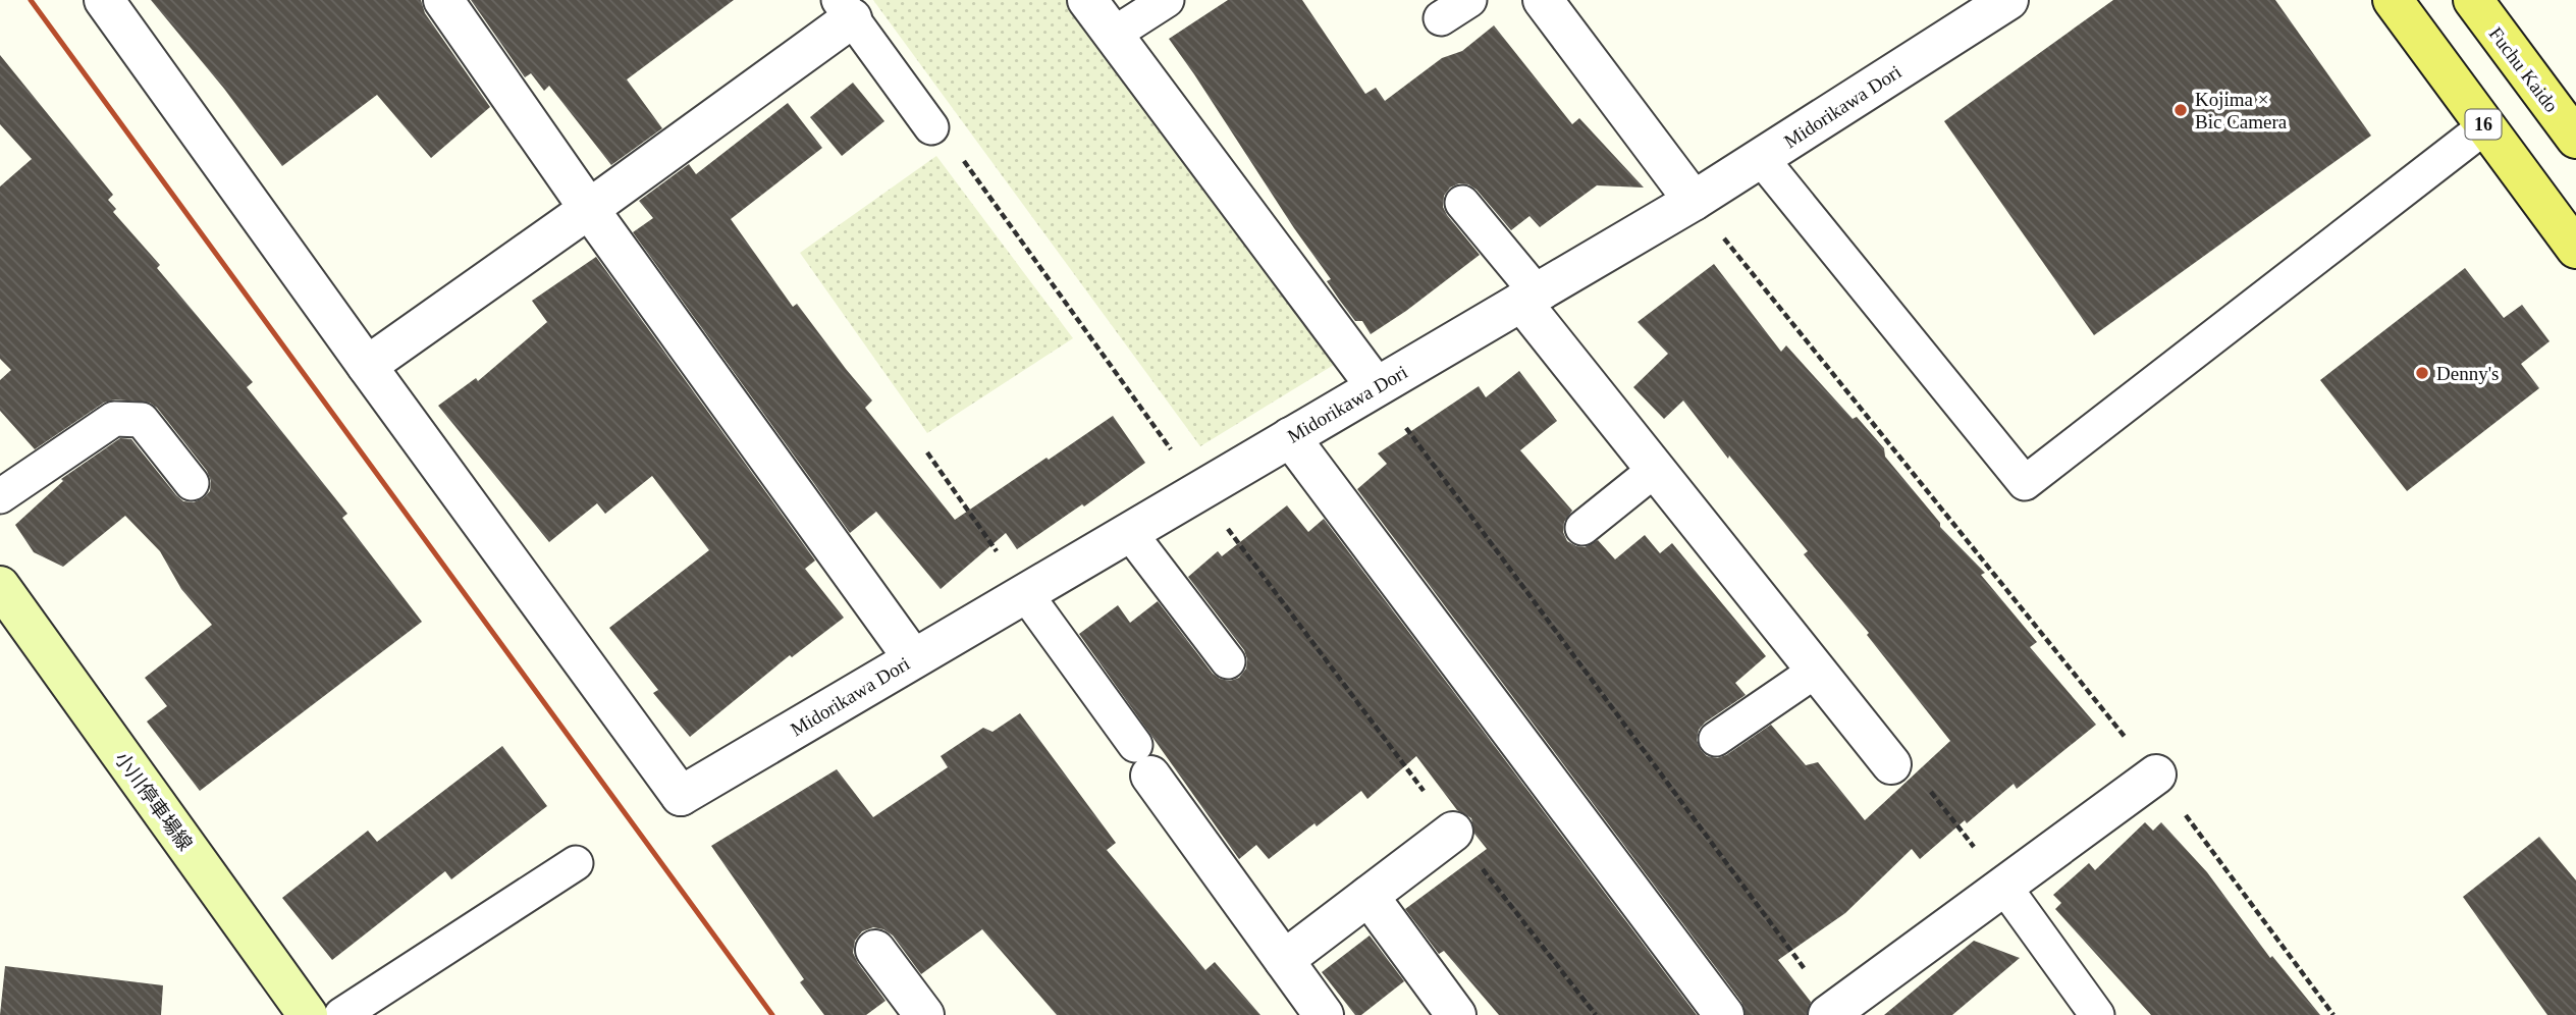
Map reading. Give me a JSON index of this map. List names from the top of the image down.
{
  "streets": {
    "main road": ["Fuchu Kaido", "16", "小川停車場線"],
    "street": ["Midorikawa Dori"]
  },
  "places": ["Kojima × Bic Camera", "Denny's"]
}
